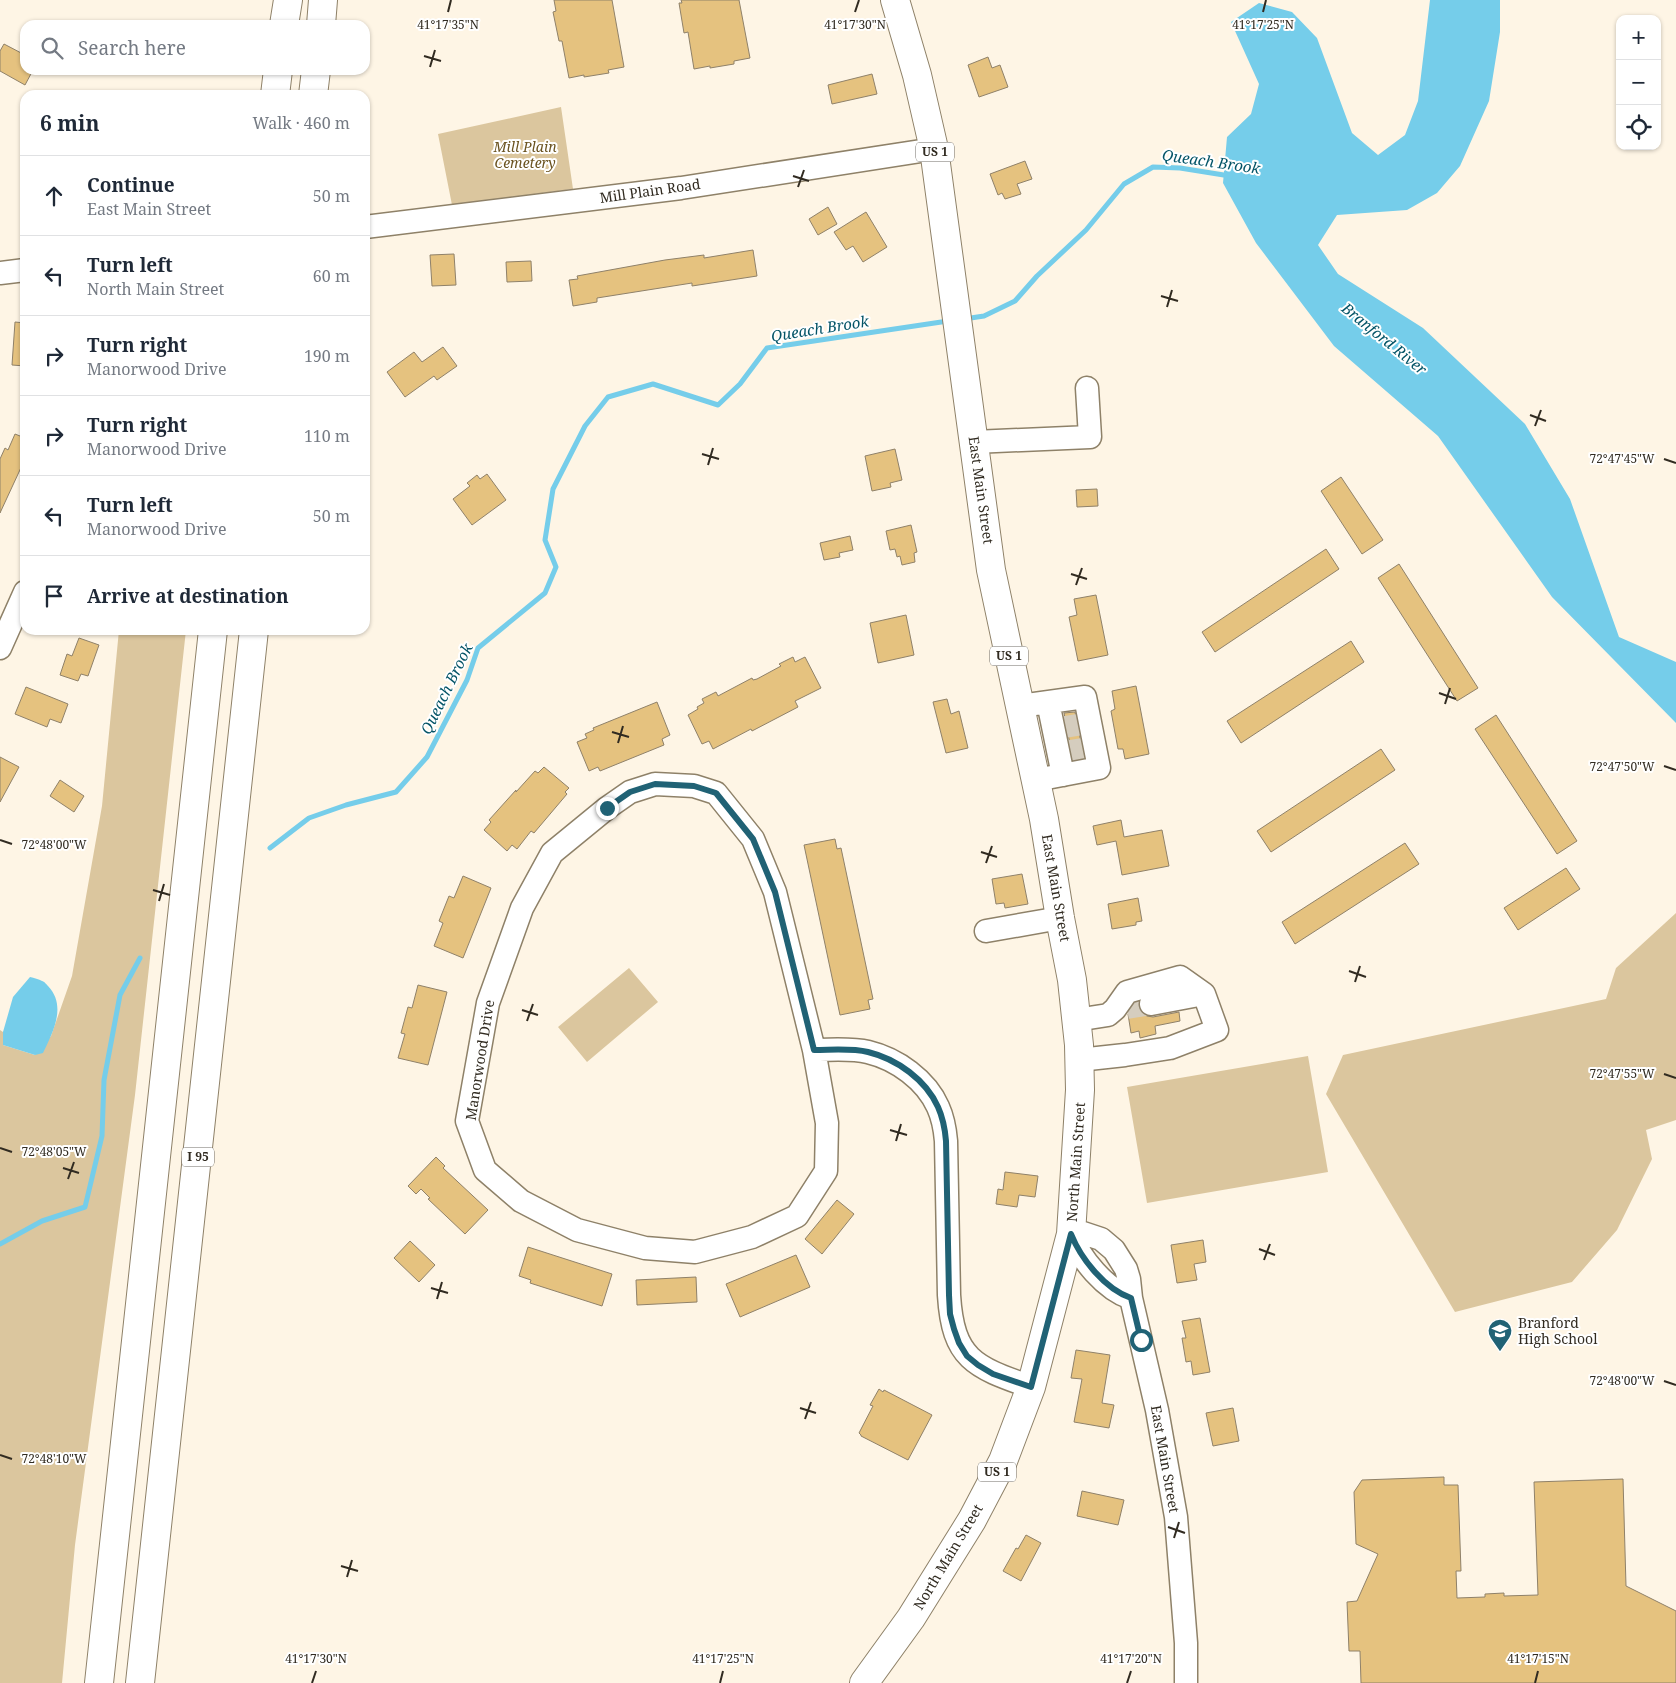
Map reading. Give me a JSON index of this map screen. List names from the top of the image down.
{
  "streets": {
    "main road": [
      "US 1",
      "East Main Street",
      "I 95",
      "North Main Street"
    ],
    "street": ["Mill Plain Road", "Manorwood Drive"]
  },
  "crossings": [
    ["Mill Plain Road", "East Main Street"],
    ["East Main Street", "North Main Street"]
  ],
  "water": ["Queach Brook", "Branford River"],
  "parks": ["Mill Plain Cemetery"],
  "places": {
    "school or university": ["Branford High School"]
  },
  "page": {
    "map_buttons": ["+", "−"],
    "search": "Search here",
    "heading": ["6 min", "Walk · 460 m"],
    "list": [
      ["Continue", "East Main Street", "50 m"],
      ["Turn left", "North Main Street", "60 m"],
      ["Turn right", "Manorwood Drive", "190 m"],
      ["Turn right", "Manorwood Drive", "110 m"],
      ["Turn left", "Manorwood Drive", "50 m"],
      "Arrive at destination"
    ]
  },
  "coordinates": [
    "41°17'35\"N",
    "41°17'30\"N",
    "41°17'25\"N",
    "72°47'45\"W",
    "72°47'50\"W",
    "72°48'00\"W",
    "72°47'55\"W",
    "72°48'05\"W",
    "72°48'10\"W",
    "41°17'20\"N",
    "41°17'15\"N"
  ]
}
